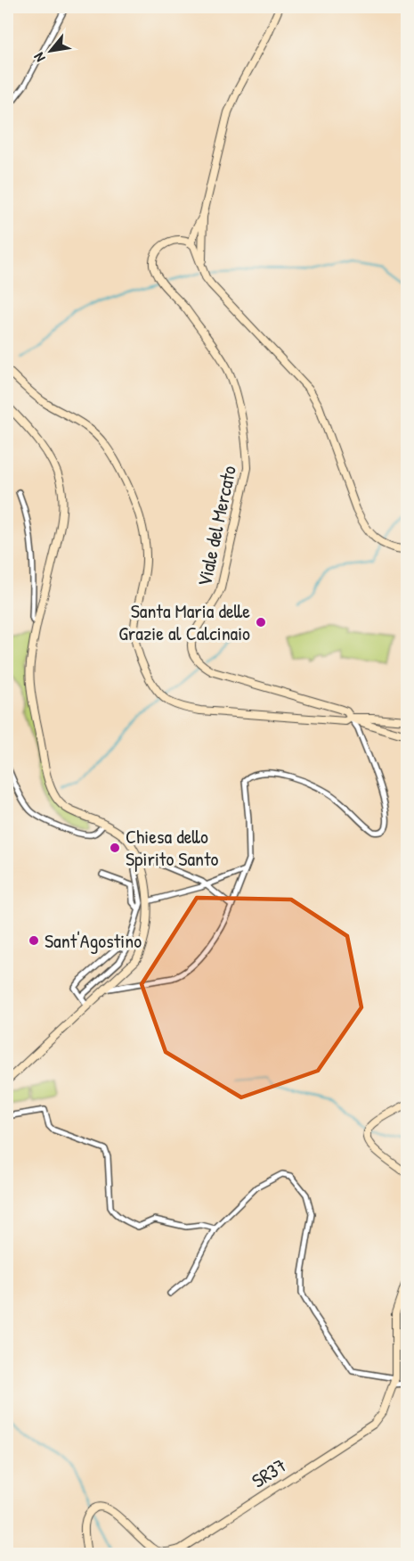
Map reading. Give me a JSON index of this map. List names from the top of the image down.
{
  "streets": {
    "main road": ["Viale del Mercato", "SR37"]
  },
  "places": ["Santa Maria delle Grazie al Calcinaio", "Chiesa dello Spirito Santo", "Sant'Agostino"],
  "north": "bottom left"
}
